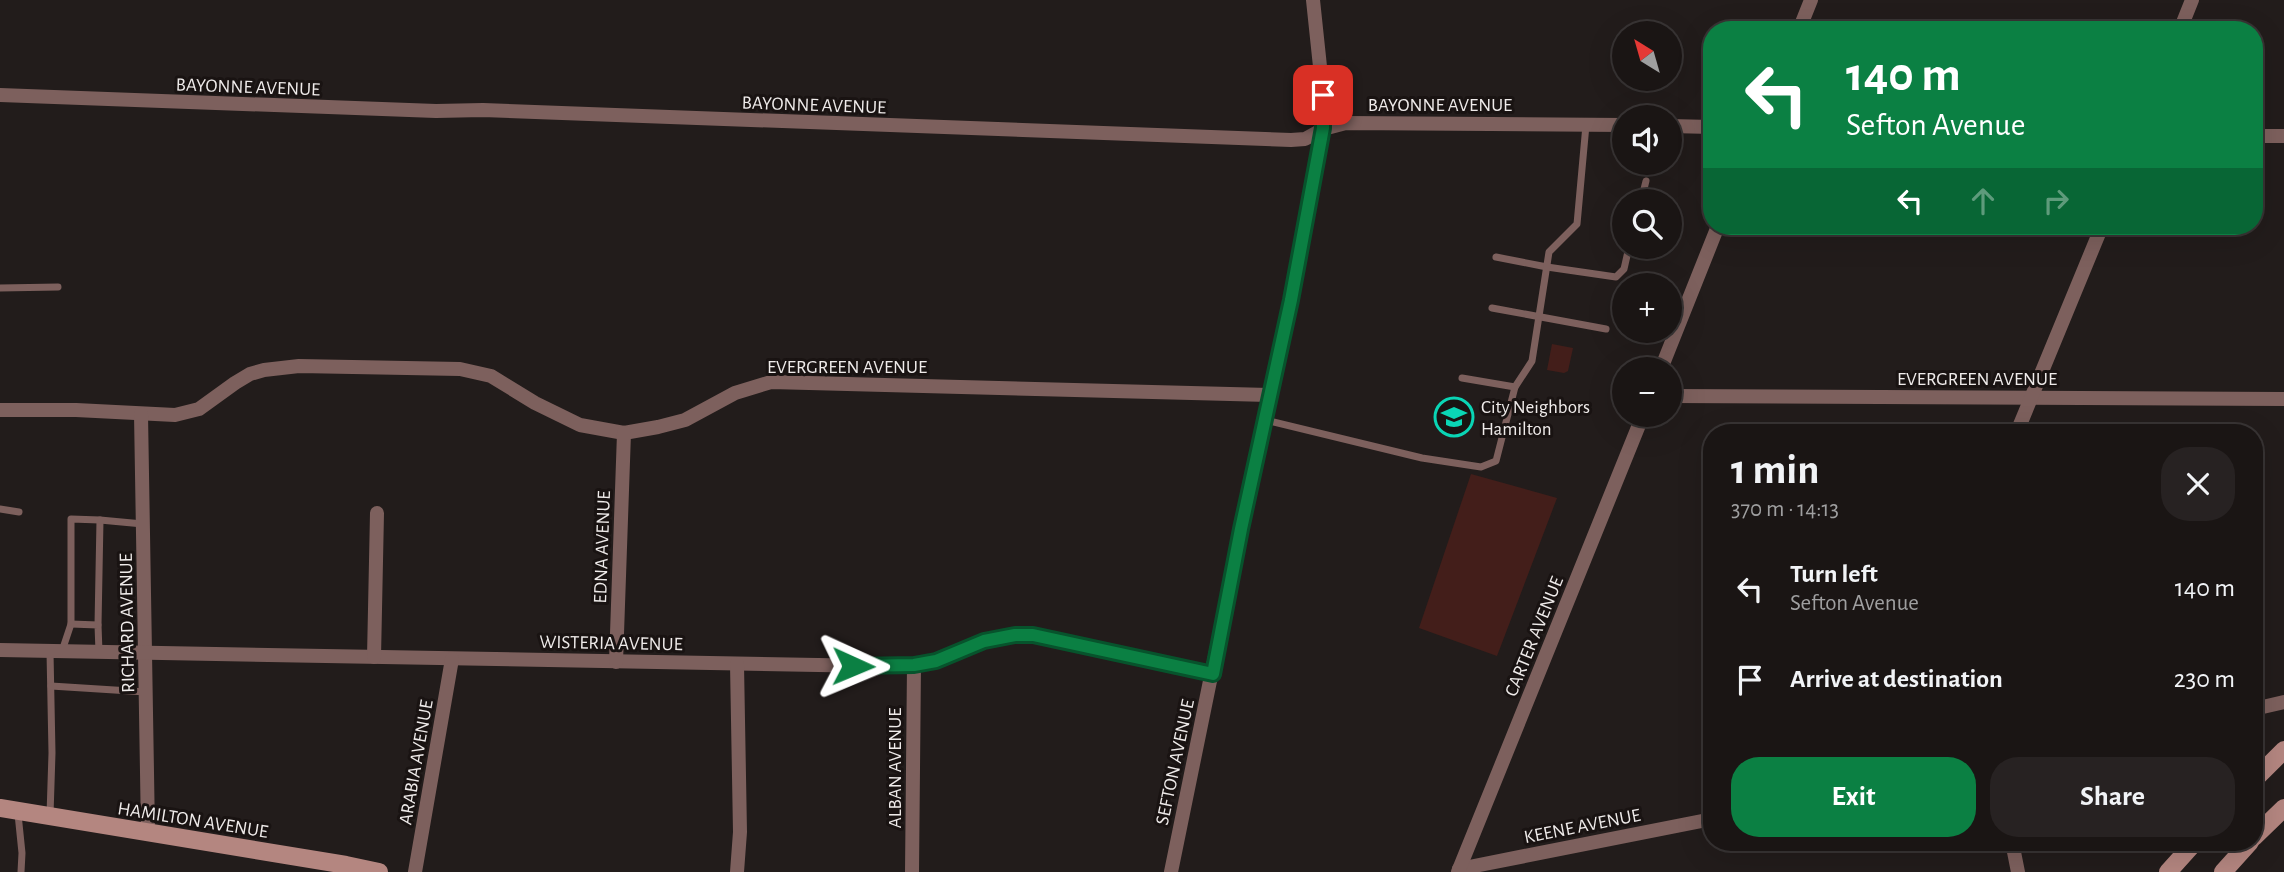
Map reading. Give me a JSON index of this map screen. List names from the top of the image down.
{
  "streets": {
    "street": [
      "BAYONNE AVENUE",
      "EVERGREEN AVENUE",
      "EDNA AVENUE",
      "RICHARD AVENUE",
      "CARTER AVENUE",
      "WISTERIA AVENUE",
      "ARABIA AVENUE",
      "SEFTON AVENUE",
      "ALBAN AVENUE",
      "HAMILTON AVENUE",
      "KEENE AVENUE"
    ]
  },
  "crossings": [
    ["BAYONNE AVENUE", "SEFTON AVENUE"],
    ["EVERGREEN AVENUE", "EDNA AVENUE"],
    ["EVERGREEN AVENUE", "RICHARD AVENUE"],
    ["EVERGREEN AVENUE", "SEFTON AVENUE"],
    ["EDNA AVENUE", "WISTERIA AVENUE"],
    ["RICHARD AVENUE", "WISTERIA AVENUE"],
    ["RICHARD AVENUE", "HAMILTON AVENUE"],
    ["CARTER AVENUE", "KEENE AVENUE"],
    ["WISTERIA AVENUE", "ARABIA AVENUE"],
    ["WISTERIA AVENUE", "SEFTON AVENUE"],
    ["WISTERIA AVENUE", "ALBAN AVENUE"]
  ],
  "places": {
    "school or university": ["City Neighbors Hamilton"]
  },
  "north": "top left",
  "page": {
    "map_buttons": ["+", "−"],
    "turn": ["140 m", "Sefton Avenue"],
    "heading": ["1 min", "370 m · 14:13"],
    "list": [
      {
        "name": "Turn left",
        "note": "Sefton Avenue",
        "value": "140 m"
      },
      {
        "name": "Arrive at destination",
        "value": "230 m"
      }
    ],
    "buttons": ["Exit", "Share"]
  }
}
